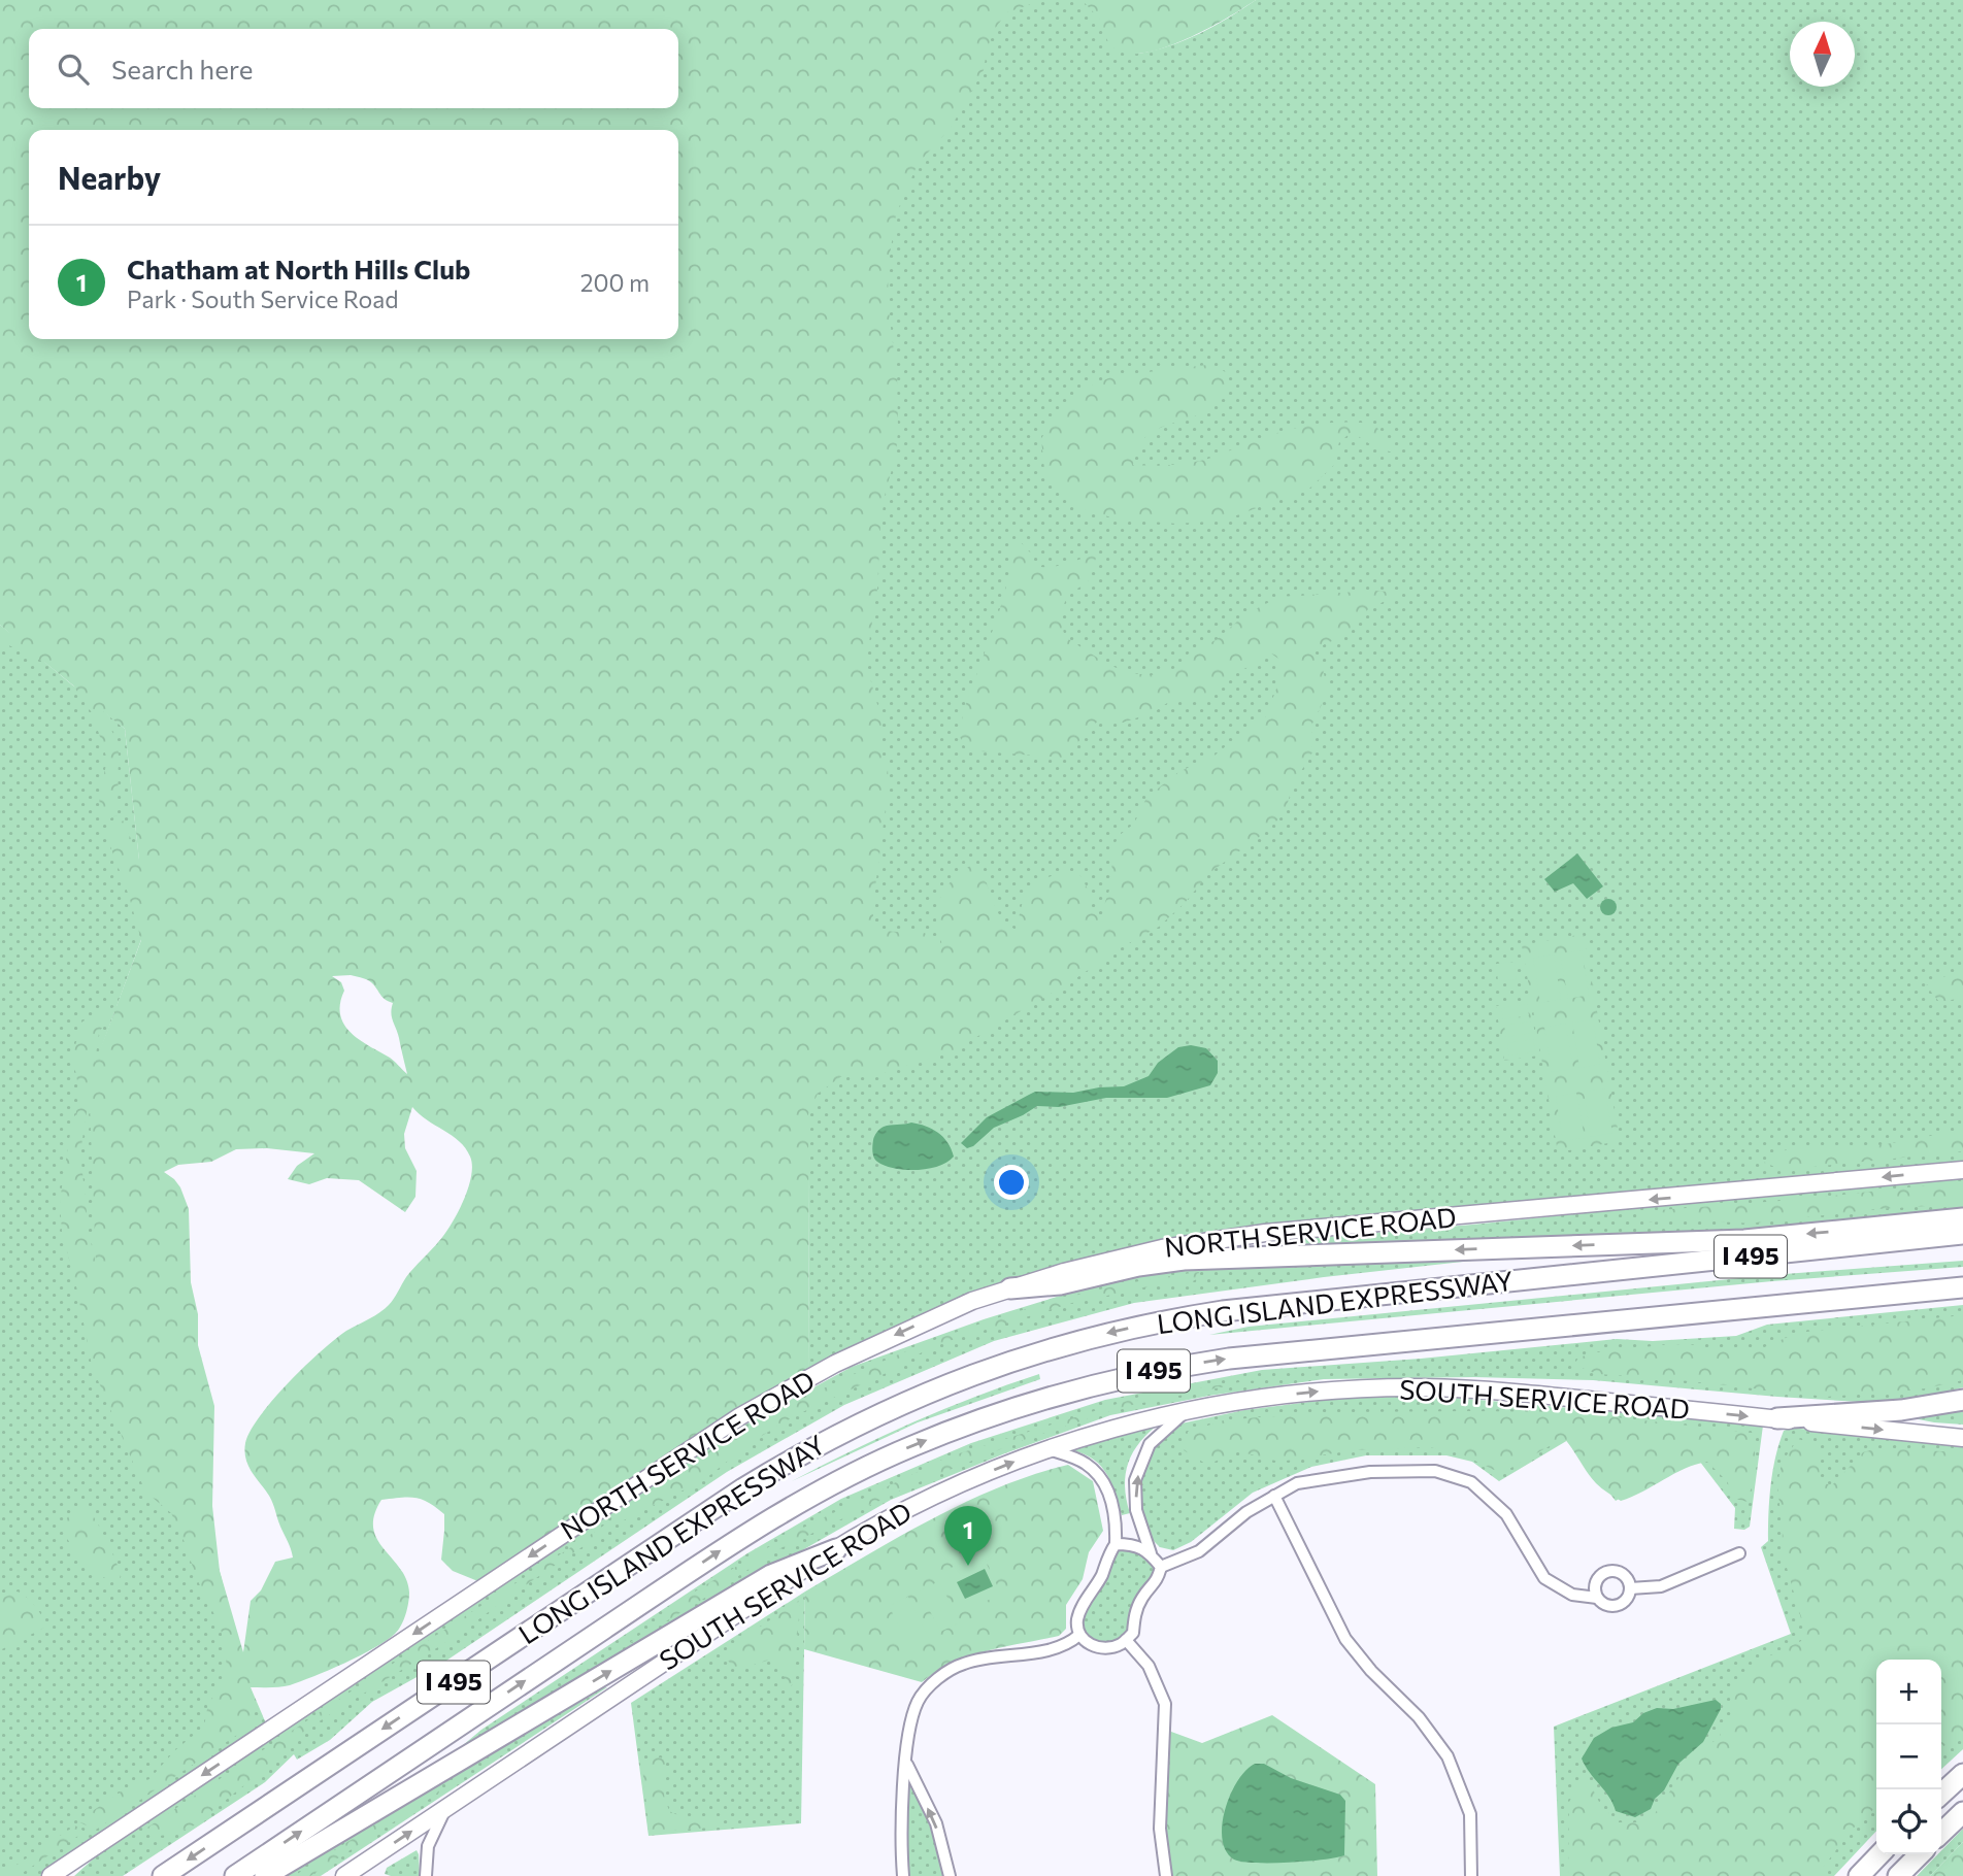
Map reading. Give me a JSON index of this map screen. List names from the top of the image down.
{
  "streets": {
    "highway": ["I 495", "LONG ISLAND EXPRESSWAY"],
    "main road": ["NORTH SERVICE ROAD", "SOUTH SERVICE ROAD"]
  },
  "one_way": ["NORTH SERVICE ROAD", "SOUTH SERVICE ROAD"],
  "north": "top",
  "page": {
    "search": "Search here",
    "heading": "Nearby",
    "list": [
      {
        "mark": "1",
        "name": "Chatham at North Hills Club",
        "note": "Park · South Service Road",
        "value": "200 m"
      }
    ],
    "pins": "1",
    "map_buttons": ["+", "−"]
  }
}
